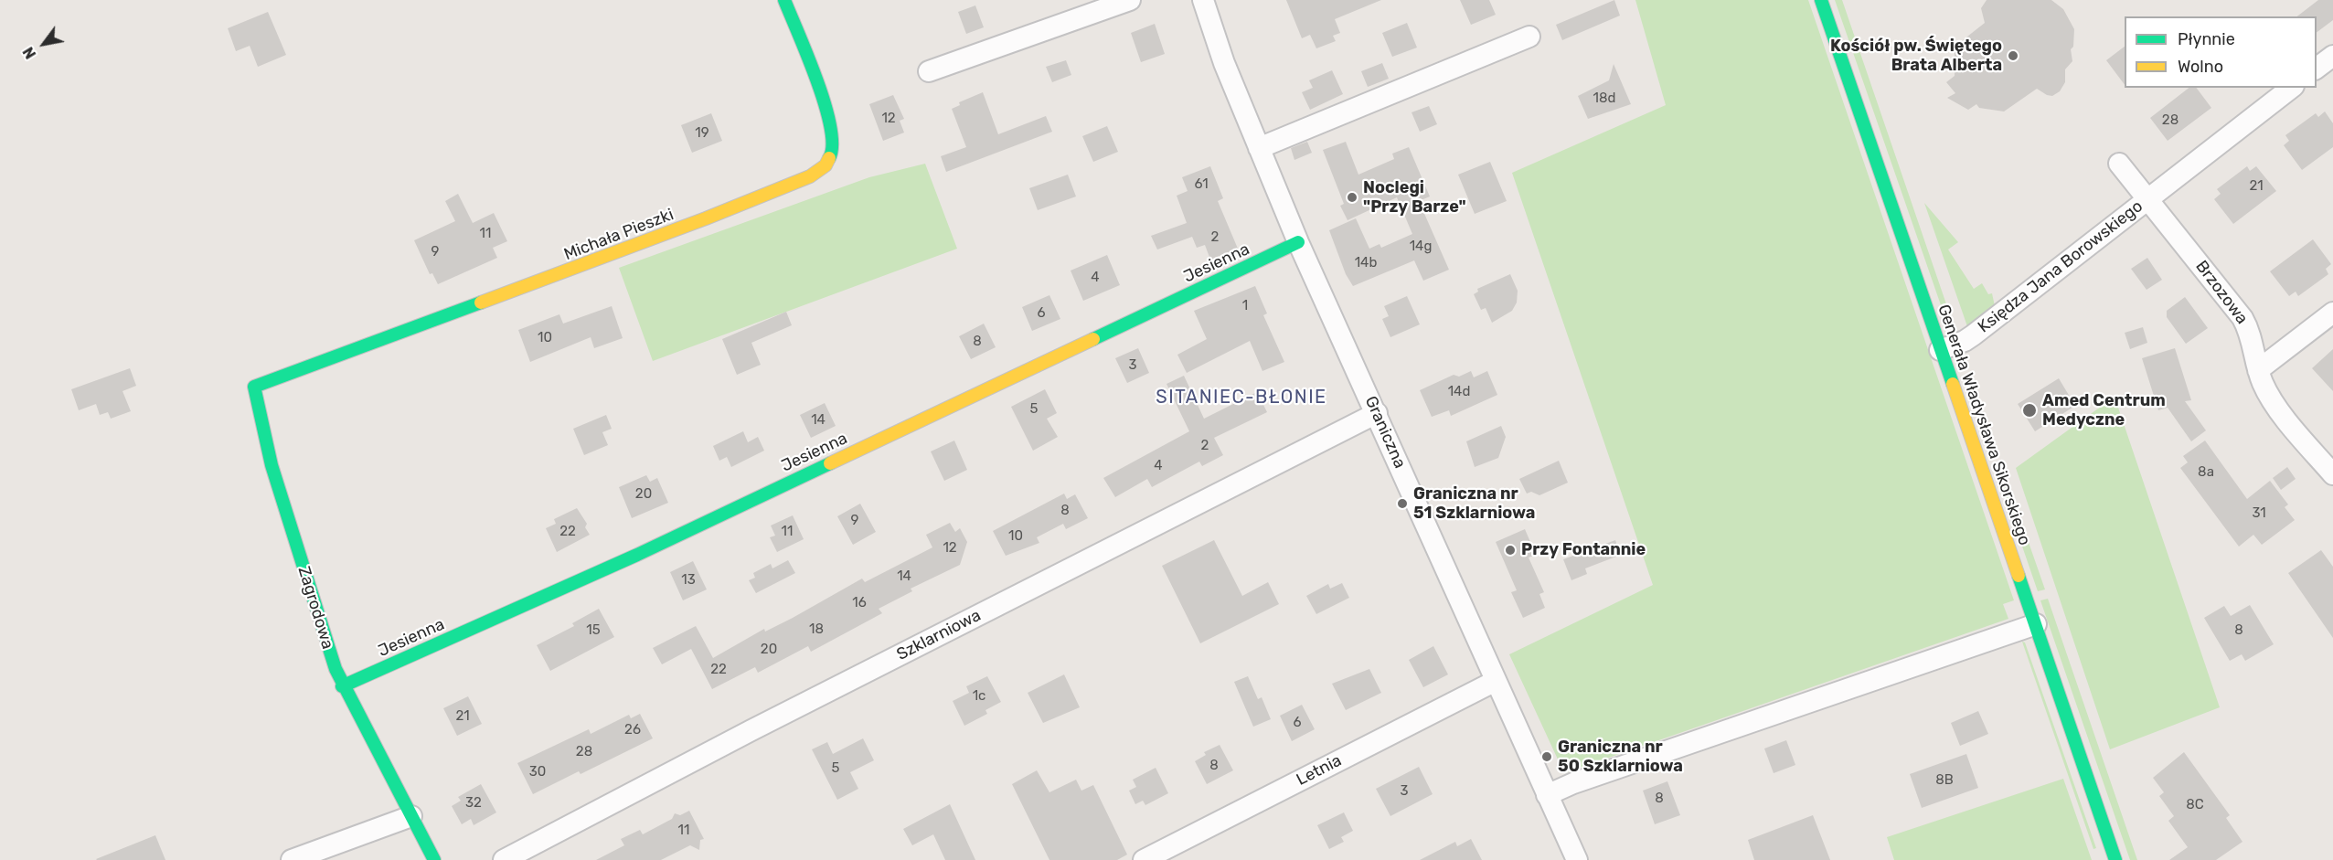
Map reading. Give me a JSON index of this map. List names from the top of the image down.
{
  "streets": {
    "street": [
      "Michała Pieszki",
      "Jesienna",
      "Księdza Jana Borowskiego",
      "Brzozowa",
      "Generała Władysława Sikorskiego",
      "Graniczna",
      "Zagrodowa",
      "Szklarniowa",
      "Letnia"
    ]
  },
  "crossings": [
    ["Michała Pieszki", "Zagrodowa"],
    ["Jesienna", "Graniczna"],
    ["Jesienna", "Zagrodowa"],
    ["Księdza Jana Borowskiego", "Brzozowa"],
    ["Księdza Jana Borowskiego", "Generała Władysława Sikorskiego"],
    ["Graniczna", "Szklarniowa"],
    ["Graniczna", "Letnia"]
  ],
  "districts": ["SITANIEC-BŁONIE"],
  "places": [
    "Kościół pw. Świętego Brata Alberta",
    "Noclegi \"Przy Barze\"",
    "Amed Centrum Medyczne",
    "Graniczna nr 51 Szklarniowa",
    "Przy Fontannie",
    "Graniczna nr 50 Szklarniowa"
  ],
  "house_numbers": [
    "18d",
    "12",
    "28",
    "19",
    "61",
    "21",
    "11",
    "2",
    "14g",
    "9",
    "14b",
    "4",
    "1",
    "6",
    "10",
    "8",
    "3",
    "14d",
    "5",
    "14",
    "2",
    "4",
    "8a",
    "20",
    "8",
    "31",
    "9",
    "22",
    "11",
    "10",
    "12",
    "14",
    "13",
    "16",
    "18",
    "15",
    "8",
    "20",
    "22",
    "1c",
    "21",
    "6",
    "26",
    "28",
    "8",
    "5",
    "30",
    "8B",
    "3",
    "8",
    "32",
    "8C",
    "11"
  ],
  "legend": ["Płynnie", "Wolno"],
  "north": "bottom left"
}
